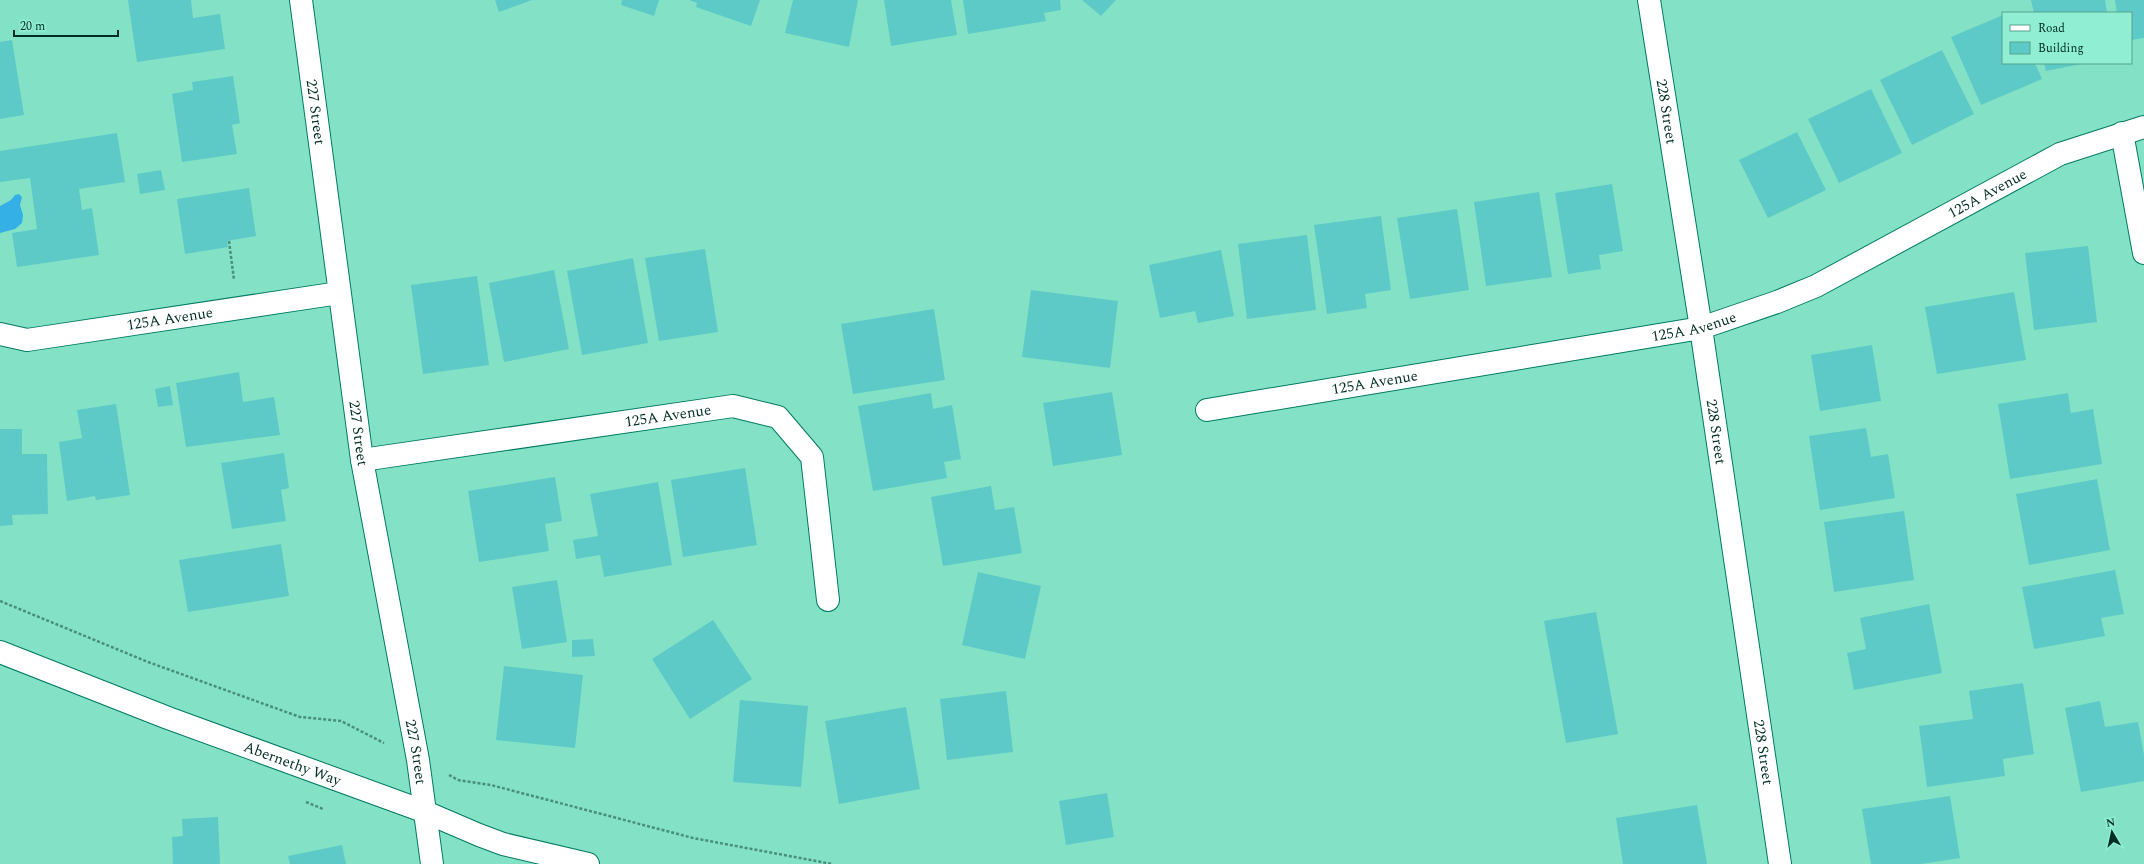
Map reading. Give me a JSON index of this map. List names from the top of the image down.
{
  "streets": {
    "street": [
      "227 Street",
      "228 Street",
      "125A Avenue",
      "Abernethy Way"
    ]
  },
  "crossings": [
    ["227 Street", "125A Avenue"],
    ["227 Street", "Abernethy Way"],
    ["228 Street", "125A Avenue"]
  ],
  "legend": ["Road", "Building"],
  "scale_bar": "20 m",
  "north": "top"
}
